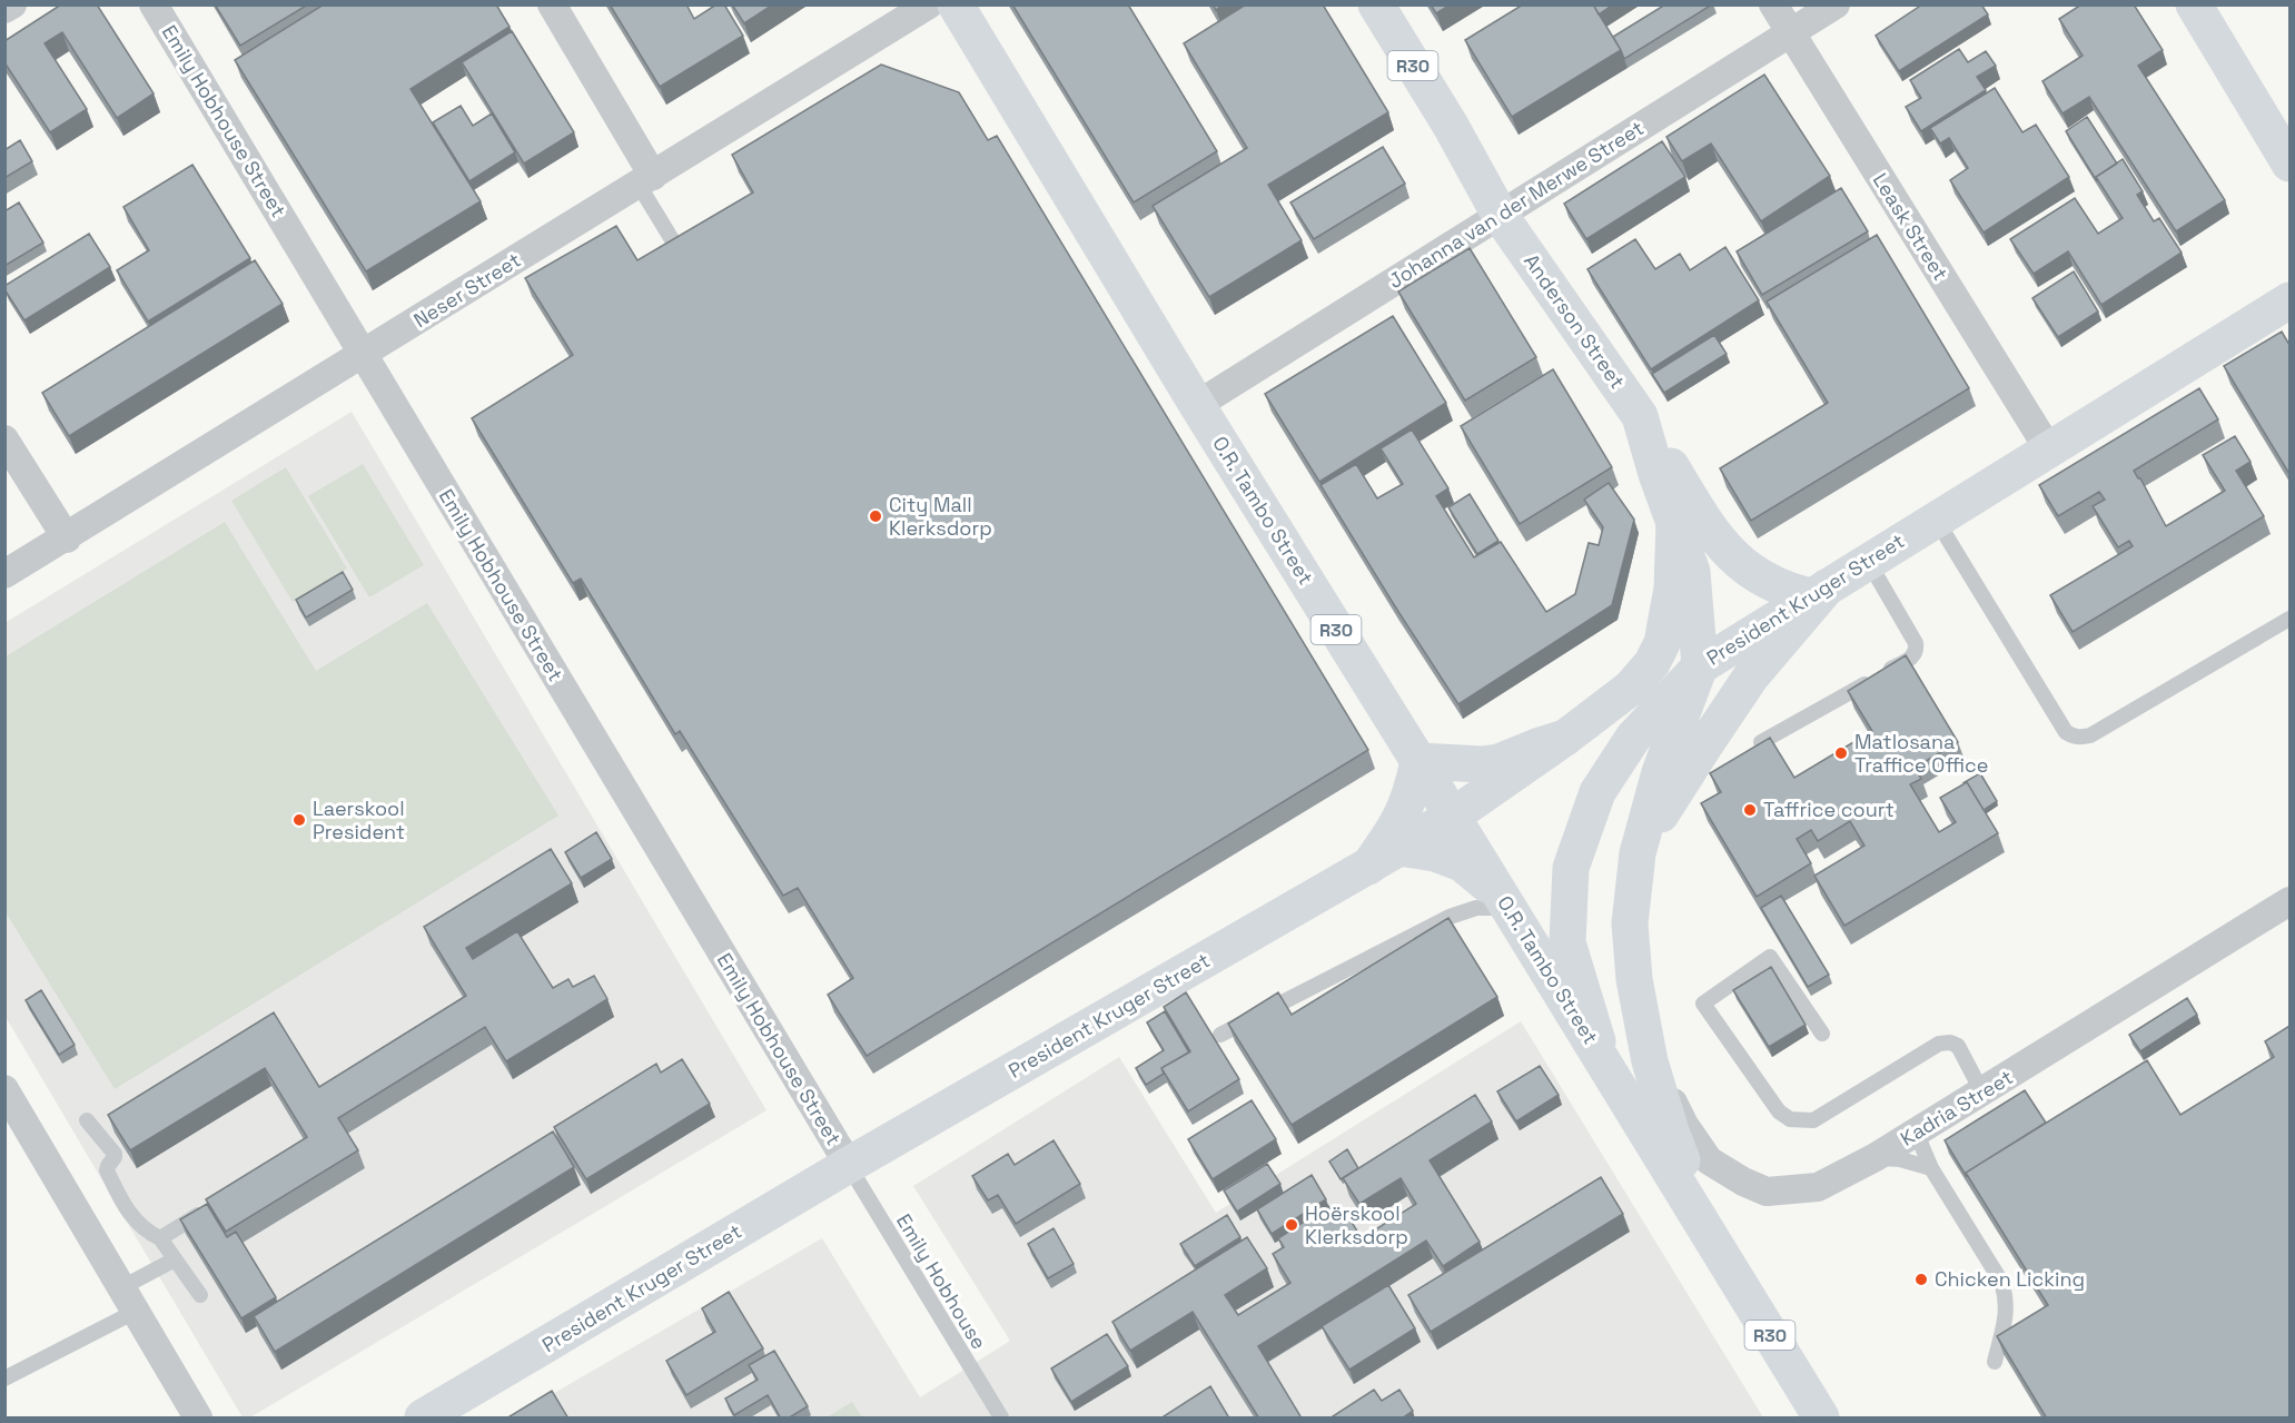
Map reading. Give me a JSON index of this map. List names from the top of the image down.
{
  "streets": {
    "main road": [
      "R30",
      "Anderson Street",
      "O.R. Tambo Street",
      "President Kruger Street"
    ],
    "street": [
      "Emily Hobhouse Street",
      "Johanna van der Merwe Street",
      "Leask Street",
      "Neser Street",
      "Kadria Street"
    ],
    "lane": ["Emily Hobhouse"]
  },
  "crossings": [
    ["Emily Hobhouse Street", "Neser Street"],
    ["Emily Hobhouse Street", "President Kruger Street"],
    ["Emily Hobhouse Street", "Emily Hobhouse"],
    ["Johanna van der Merwe Street", "Leask Street"],
    ["Johanna van der Merwe Street", "Anderson Street"],
    ["Johanna van der Merwe Street", "O.R. Tambo Street"],
    ["Leask Street", "President Kruger Street"],
    ["Anderson Street", "O.R. Tambo Street"],
    ["Anderson Street", "President Kruger Street"],
    ["O.R. Tambo Street", "President Kruger Street"],
    ["O.R. Tambo Street", "Kadria Street"],
    ["President Kruger Street", "Emily Hobhouse"]
  ],
  "places": [
    "City Mall Klerksdorp",
    "Matlosana Traffice Office",
    "Taffrice court",
    "Laerskool President",
    "Hoërskool Klerksdorp",
    "Chicken Licking"
  ]
}
